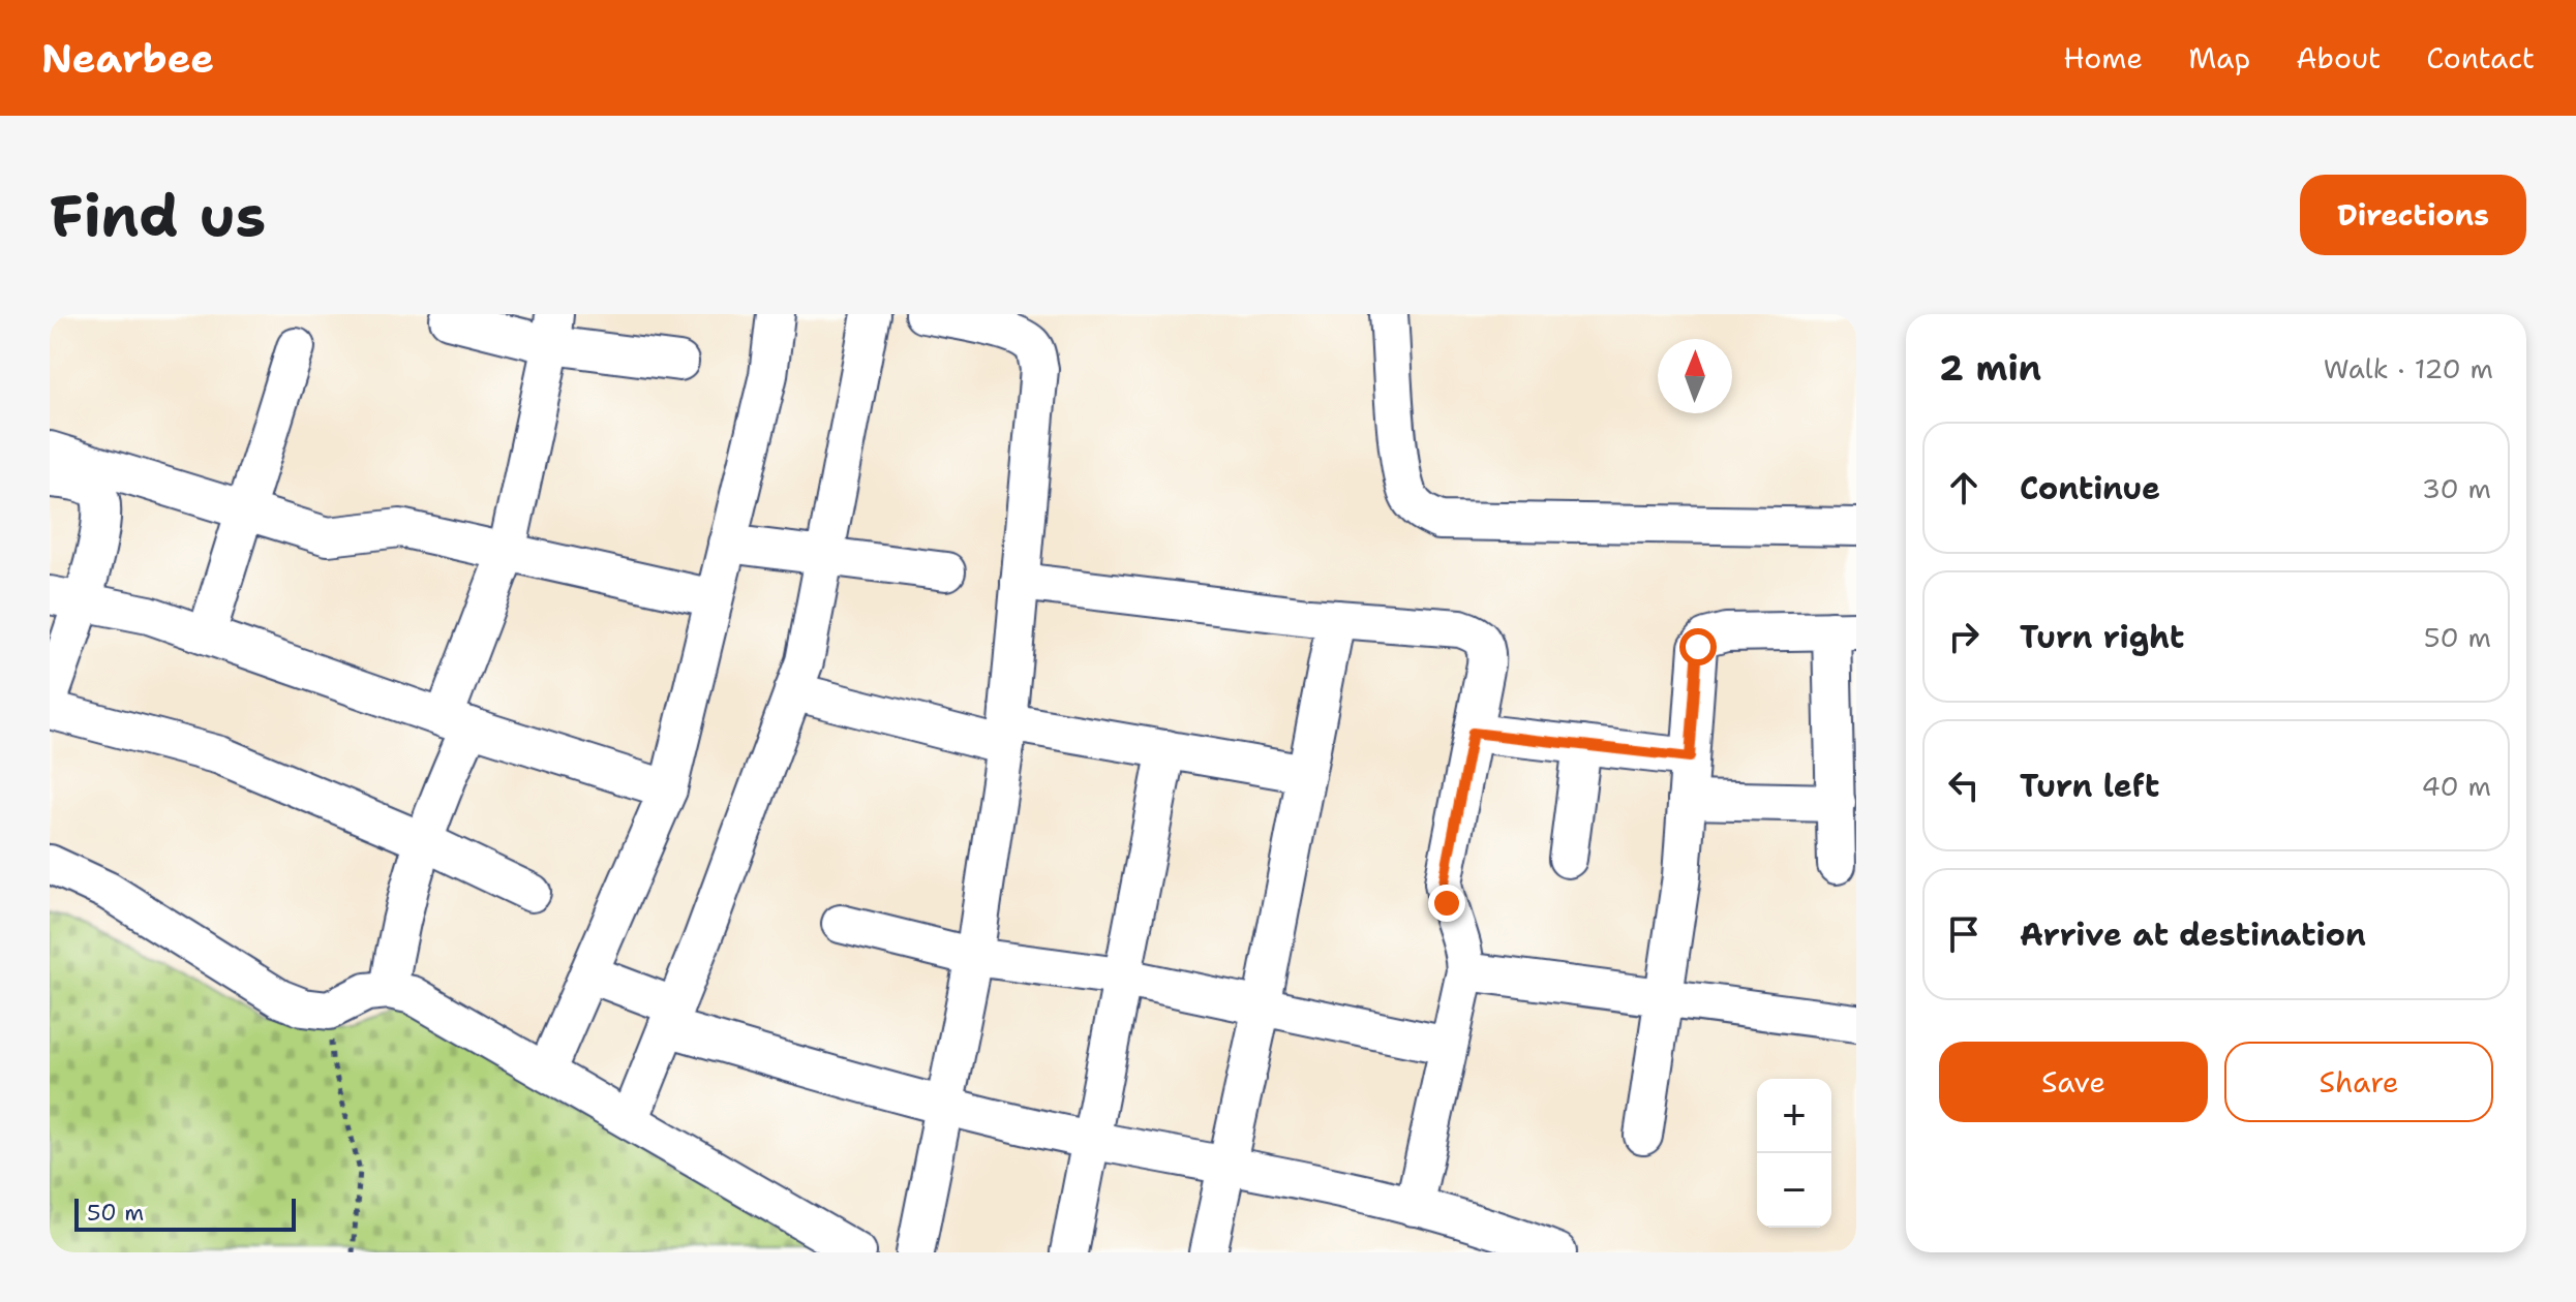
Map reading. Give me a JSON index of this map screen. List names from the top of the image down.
{
  "scale_bar": "50 m",
  "north": "top",
  "page": {
    "header": "Nearbee",
    "nav": [
      "Home",
      "Map",
      "About",
      "Contact"
    ],
    "buttons": [
      "Directions",
      ["Save", "Share"]
    ],
    "title": "Find us",
    "heading": ["2 min", "Walk · 120 m"],
    "list": [
      ["Continue", "30 m"],
      ["Turn right", "50 m"],
      ["Turn left", "40 m"],
      "Arrive at destination"
    ],
    "map_buttons": ["+", "−"],
    "scale": "50 m"
  }
}
